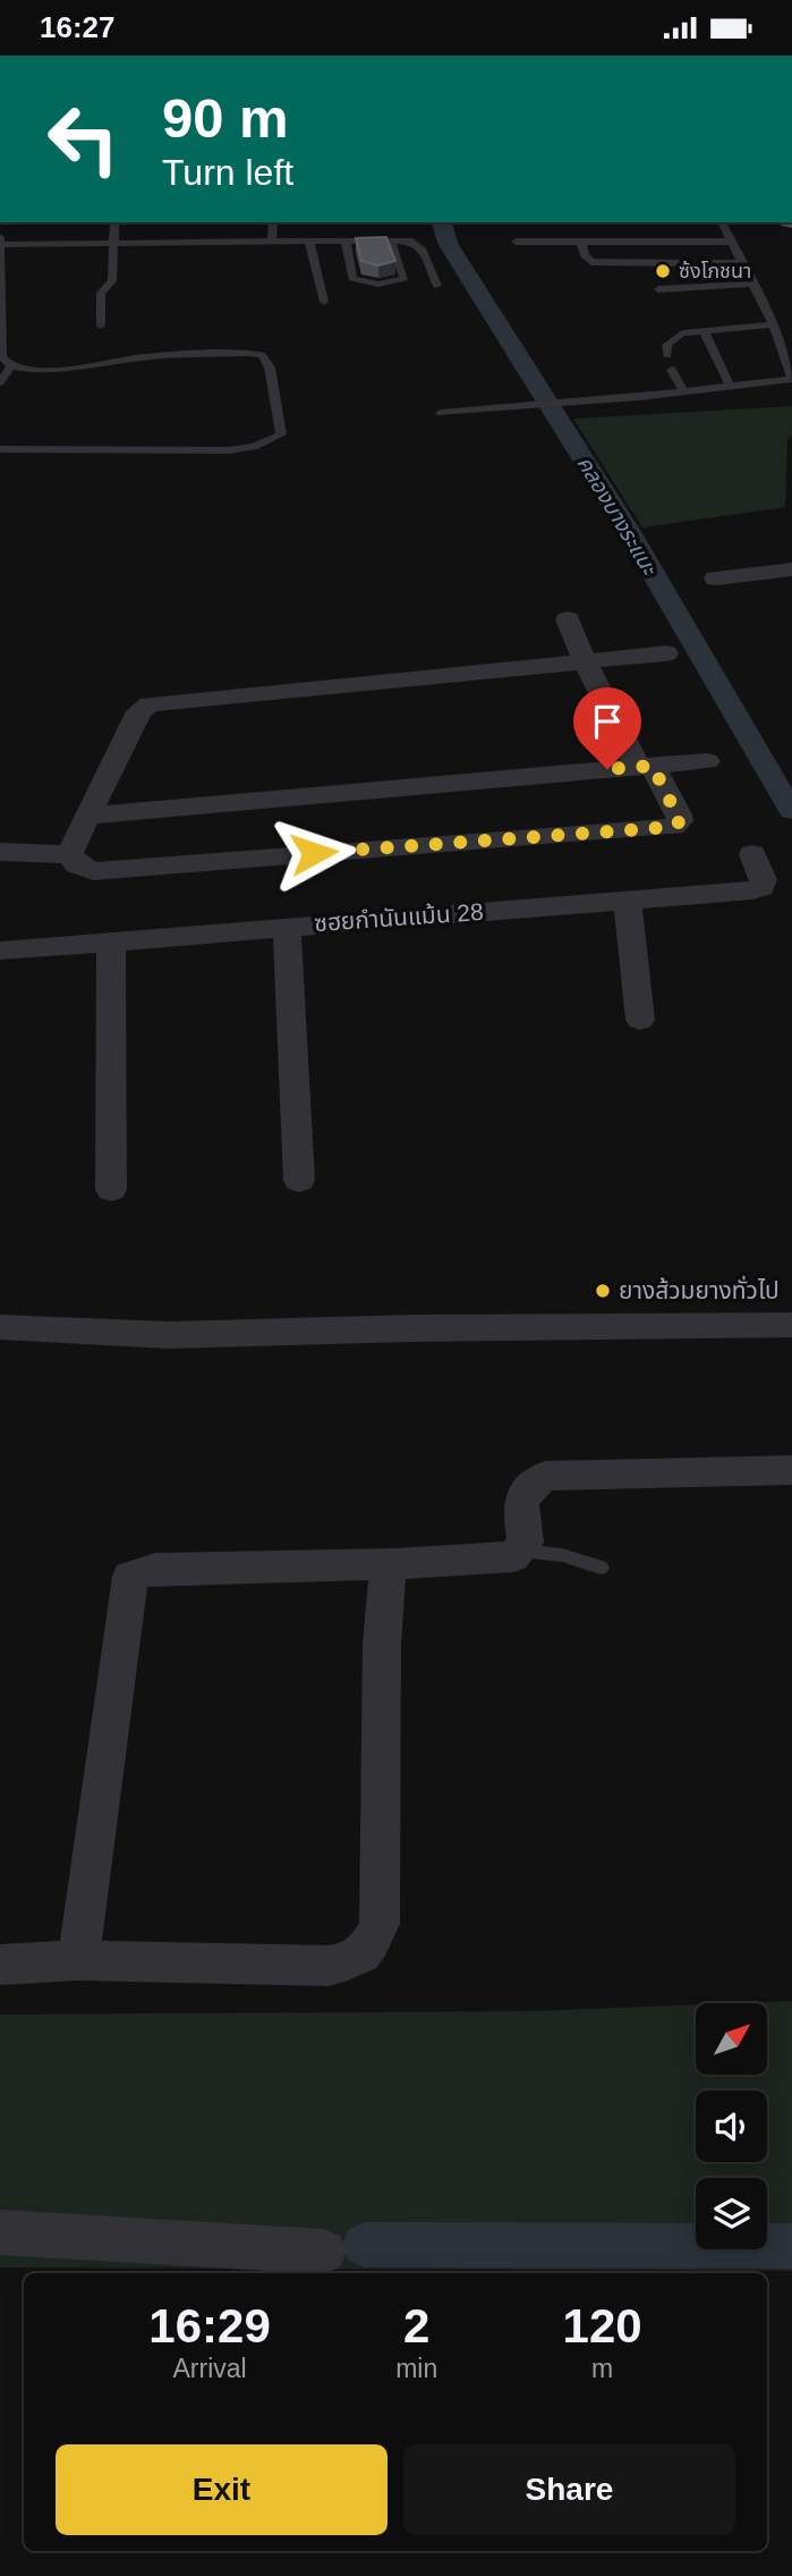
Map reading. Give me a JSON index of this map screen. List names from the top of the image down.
{
  "streets": {
    "street": ["ซฮยกำนันแม้น 28"]
  },
  "water": ["คลองบางระแนะ"],
  "places": ["ซ้งโภชนา", "ยางส้วมยางทั่วไป"],
  "north": "top right",
  "page": {
    "status": "16:27",
    "turn": ["90 m", "Turn left"],
    "eta": [
      "16:29",
      "Arrival",
      "2",
      "min",
      "120",
      "m"
    ],
    "buttons": ["Exit", "Share"]
  }
}
